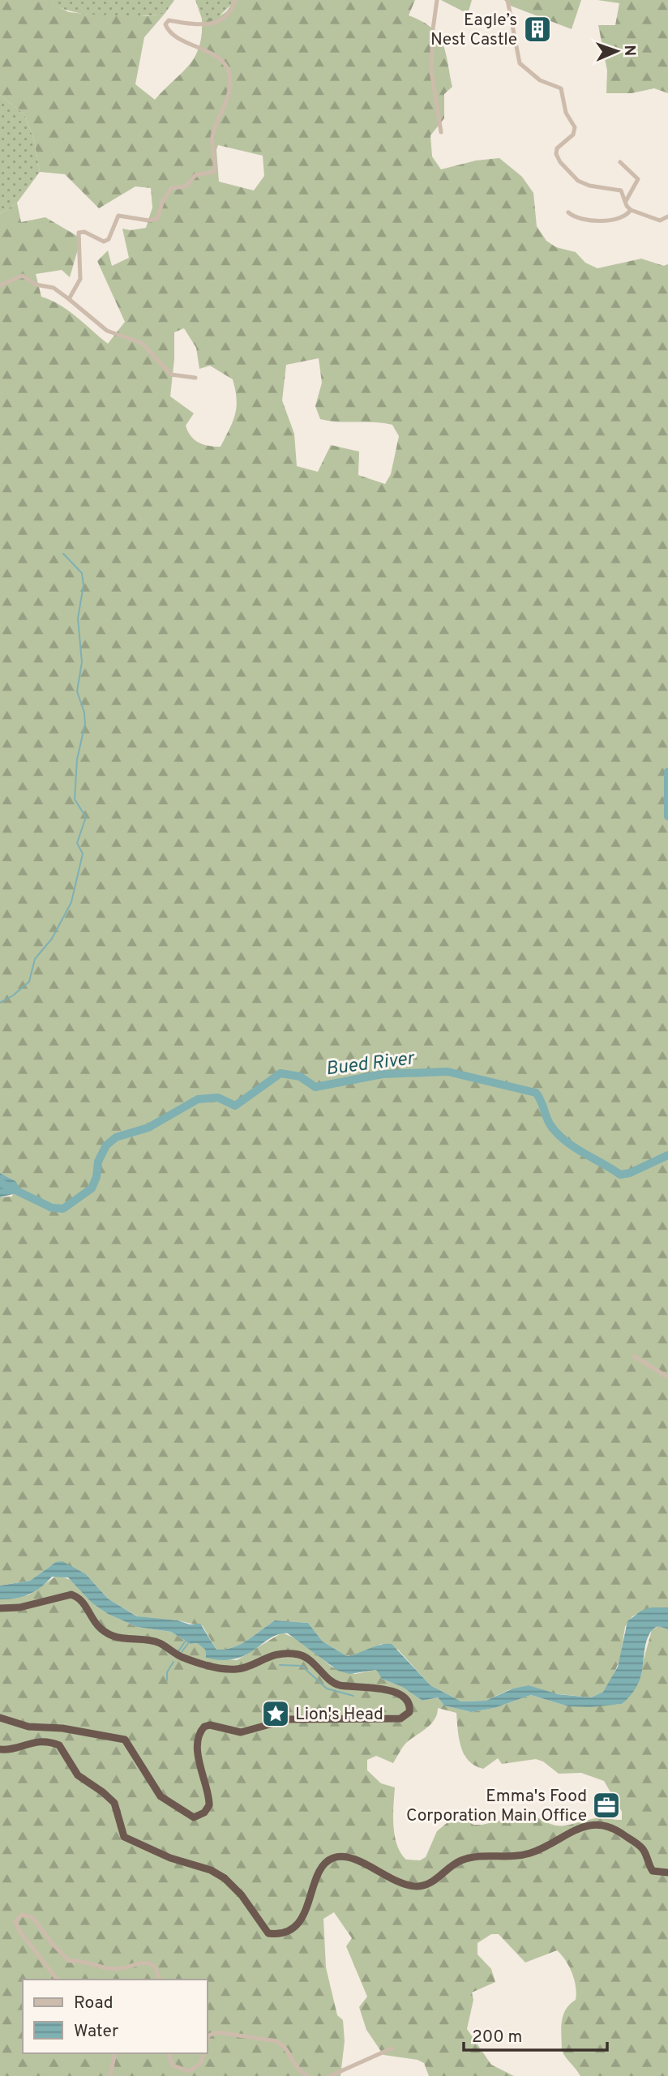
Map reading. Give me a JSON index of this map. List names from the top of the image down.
{
  "water": ["Bued River"],
  "places": {
    "building": ["Eagle’s Nest Castle"],
    "place": ["Lion's Head"],
    "office": ["Emma's Food Corporation Main Office"]
  },
  "legend": ["Road", "Water"],
  "scale_bar": "200 m",
  "north": "right"
}
